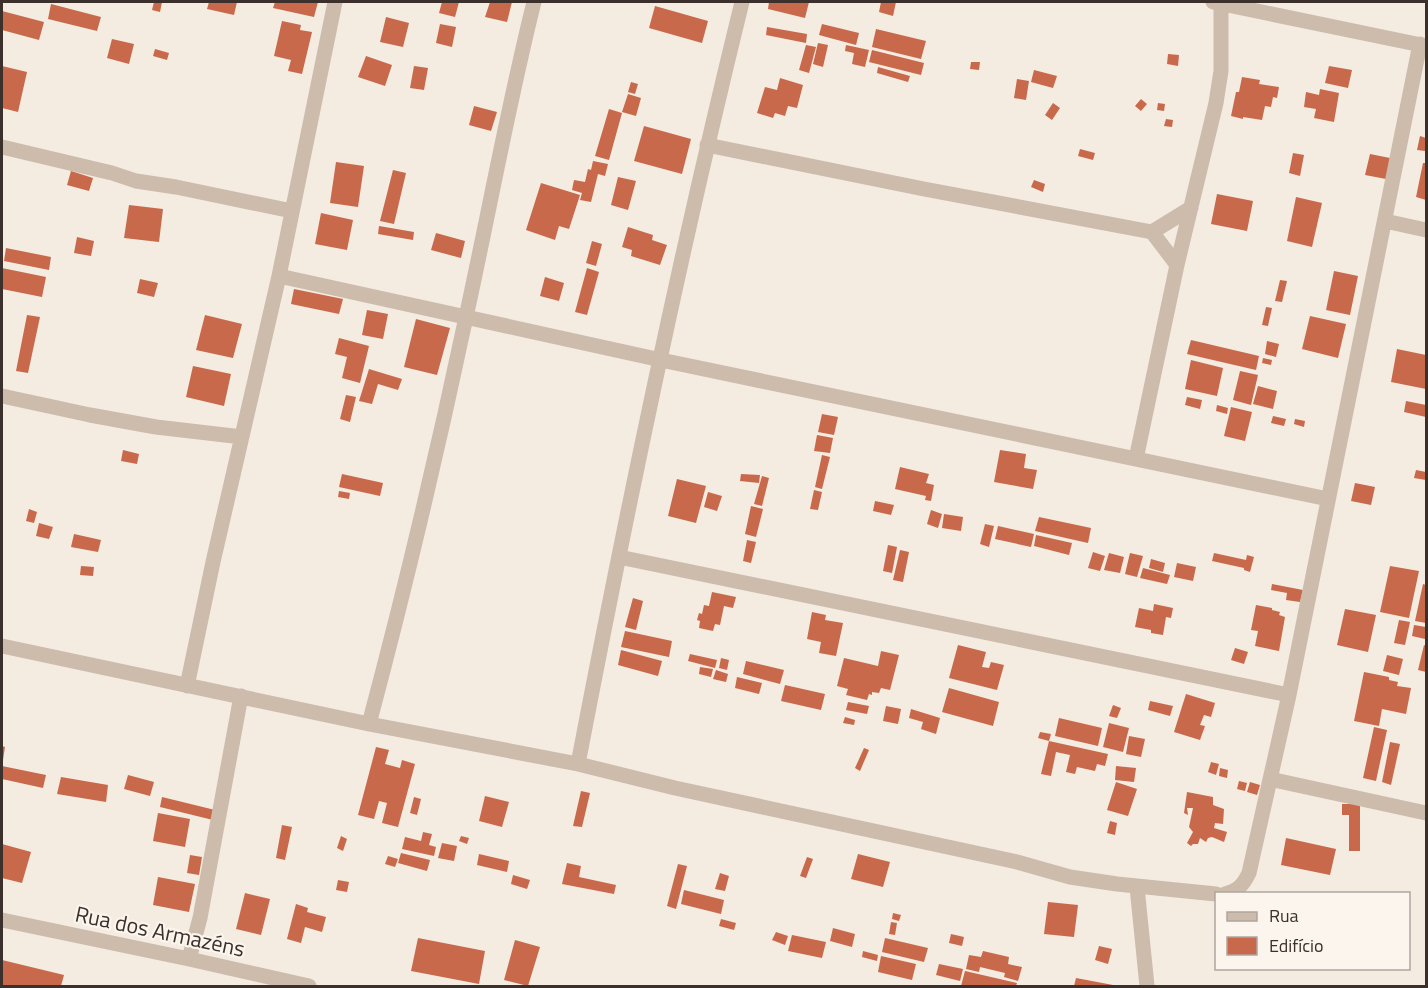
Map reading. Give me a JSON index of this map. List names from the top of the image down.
{
  "streets": {
    "street": ["Rua dos Armazéns"]
  },
  "legend": ["Rua", "Edifício"]
}
